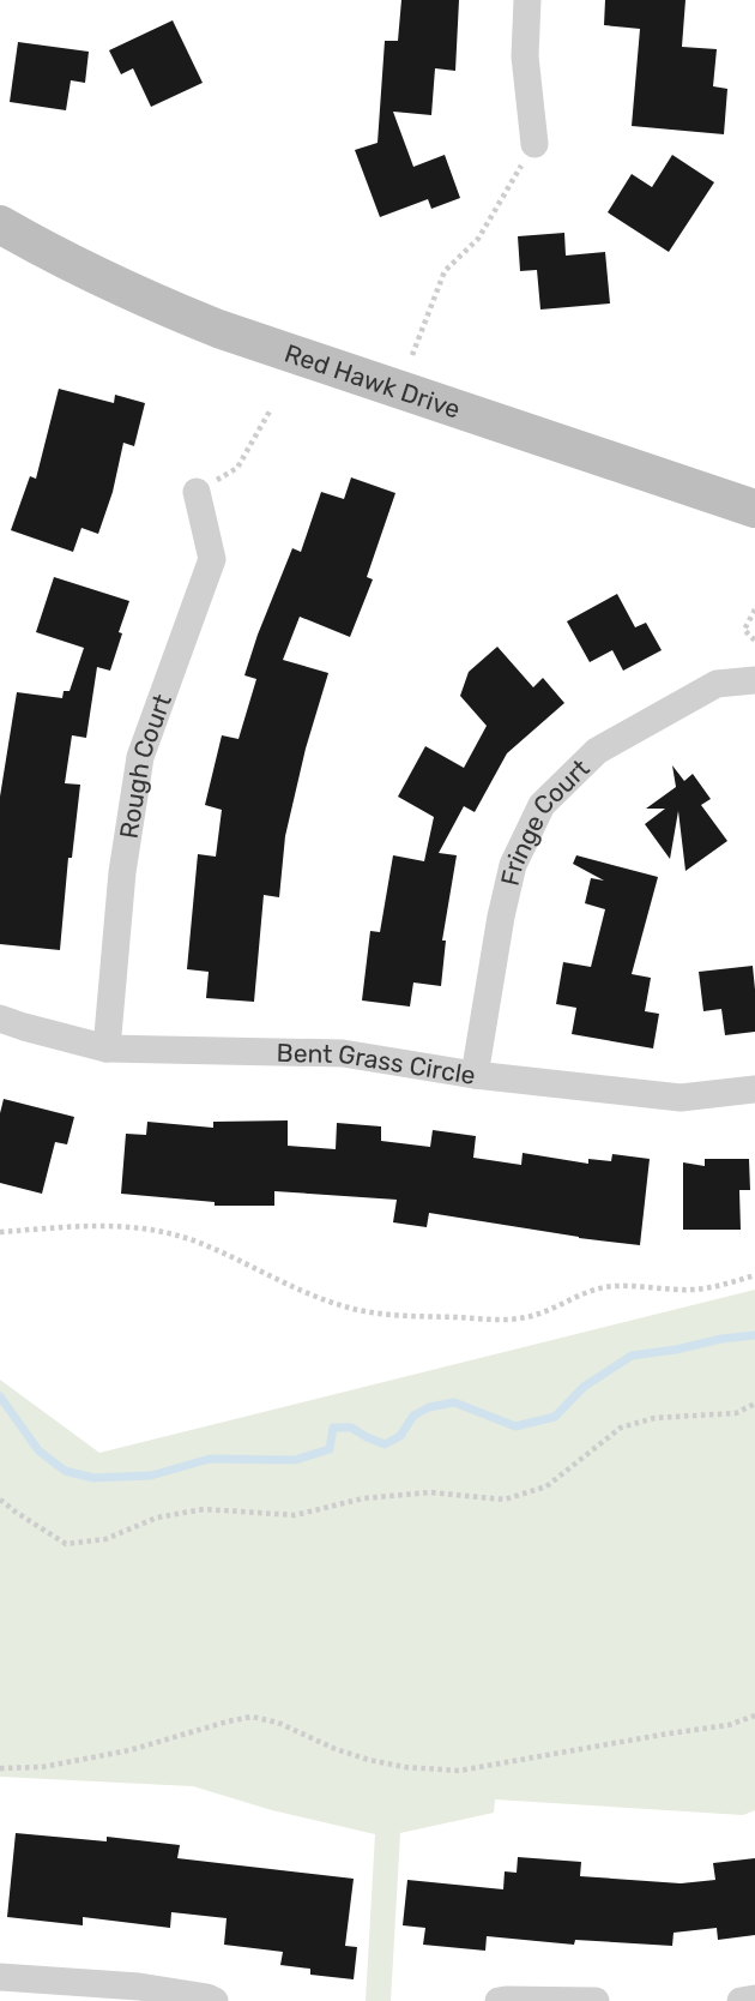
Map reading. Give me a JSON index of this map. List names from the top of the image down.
{
  "streets": {
    "street": [
      "Red Hawk Drive",
      "Rough Court",
      "Fringe Court",
      "Bent Grass Circle"
    ]
  },
  "crossings": [
    ["Rough Court", "Bent Grass Circle"],
    ["Fringe Court", "Bent Grass Circle"]
  ]
}
